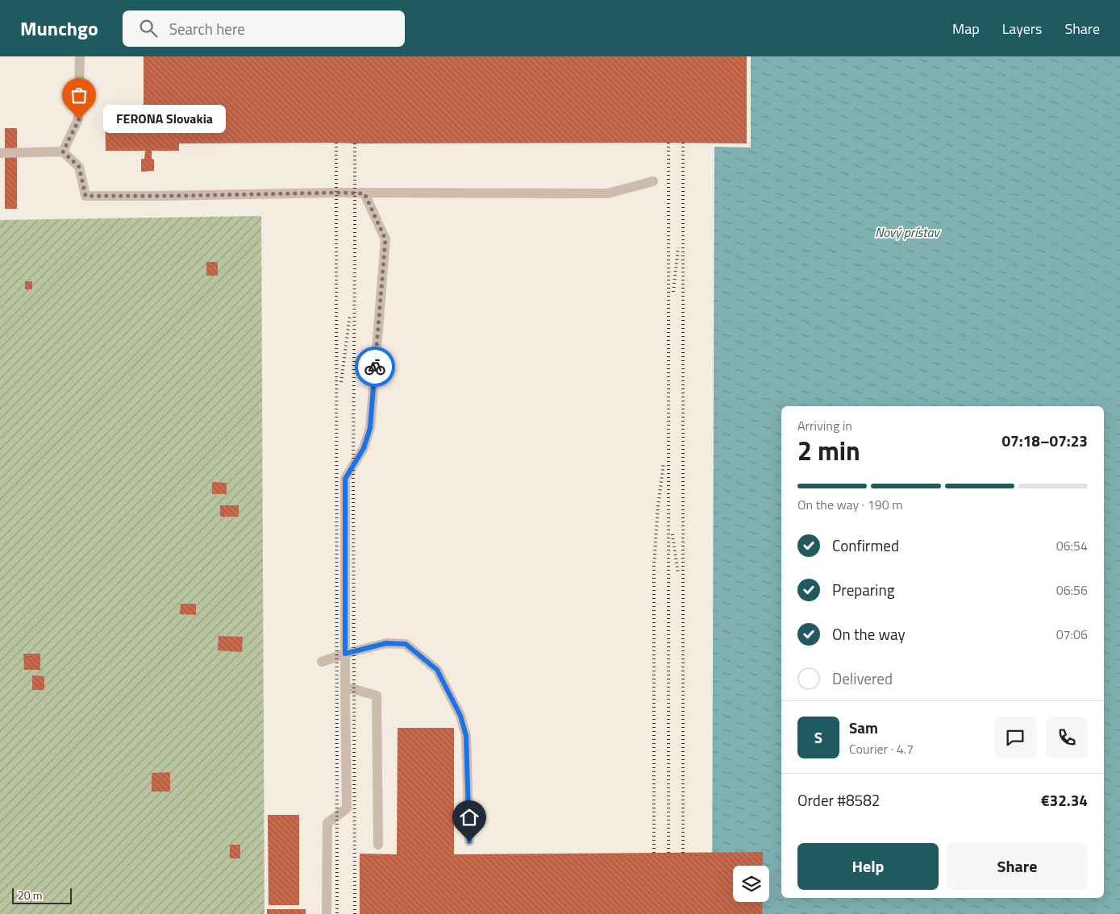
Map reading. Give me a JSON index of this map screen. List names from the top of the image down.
{
  "water": ["Nový prístav"],
  "places": ["FERONA Slovakia"],
  "scale_bar": "20 m",
  "page": {
    "header": "Munchgo",
    "search": "Search here",
    "nav": ["Map", "Layers", "Share"],
    "bubble": "FERONA Slovakia",
    "heading": ["2 min", "Arriving in", "07:18–07:23"],
    "panel": [
      "Sam",
      "Courier · 4.7",
      "Order #8582",
      "€32.34"
    ],
    "bar": "On the way · 190 m",
    "list": [
      ["Confirmed", "06:54"],
      ["Preparing", "06:56"],
      ["On the way", "07:06"],
      "Delivered"
    ],
    "round": "S",
    "buttons": ["Help", "Share"],
    "scale": "20 m"
  }
}
